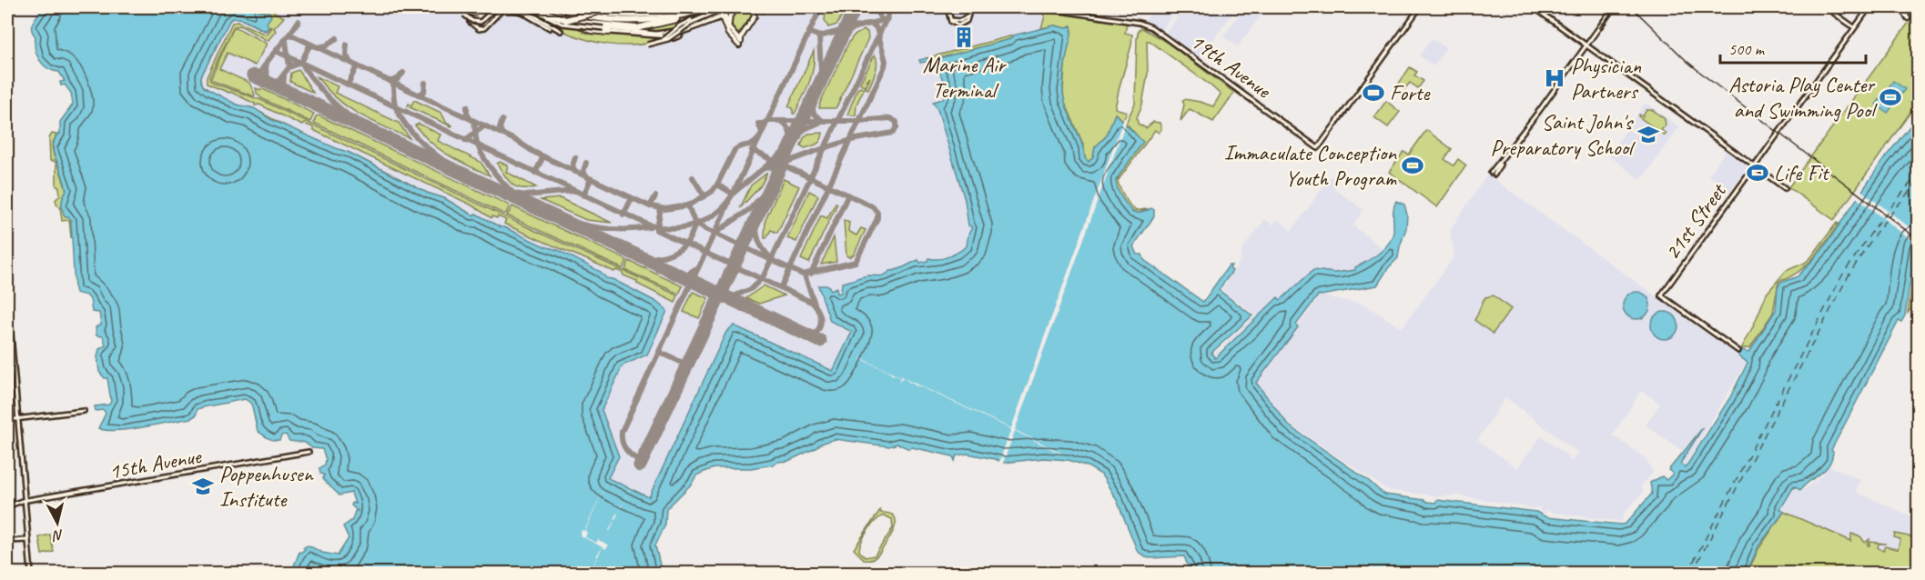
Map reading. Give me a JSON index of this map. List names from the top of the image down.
{
  "streets": {
    "street": ["19th Avenue", "21st Street", "15th Avenue"]
  },
  "places": {
    "building": ["Marine Air Terminal"],
    "hospital": ["Physician Partners"],
    "sports": [
      "Forte",
      "Astoria Play Center and Swimming Pool",
      "Immaculate Conception Youth Program",
      "Life Fit"
    ],
    "school or university": ["Saint John's Preparatory School", "Poppenhusen Institute"]
  },
  "scale_bar": "500 m",
  "north": "bottom"
}
